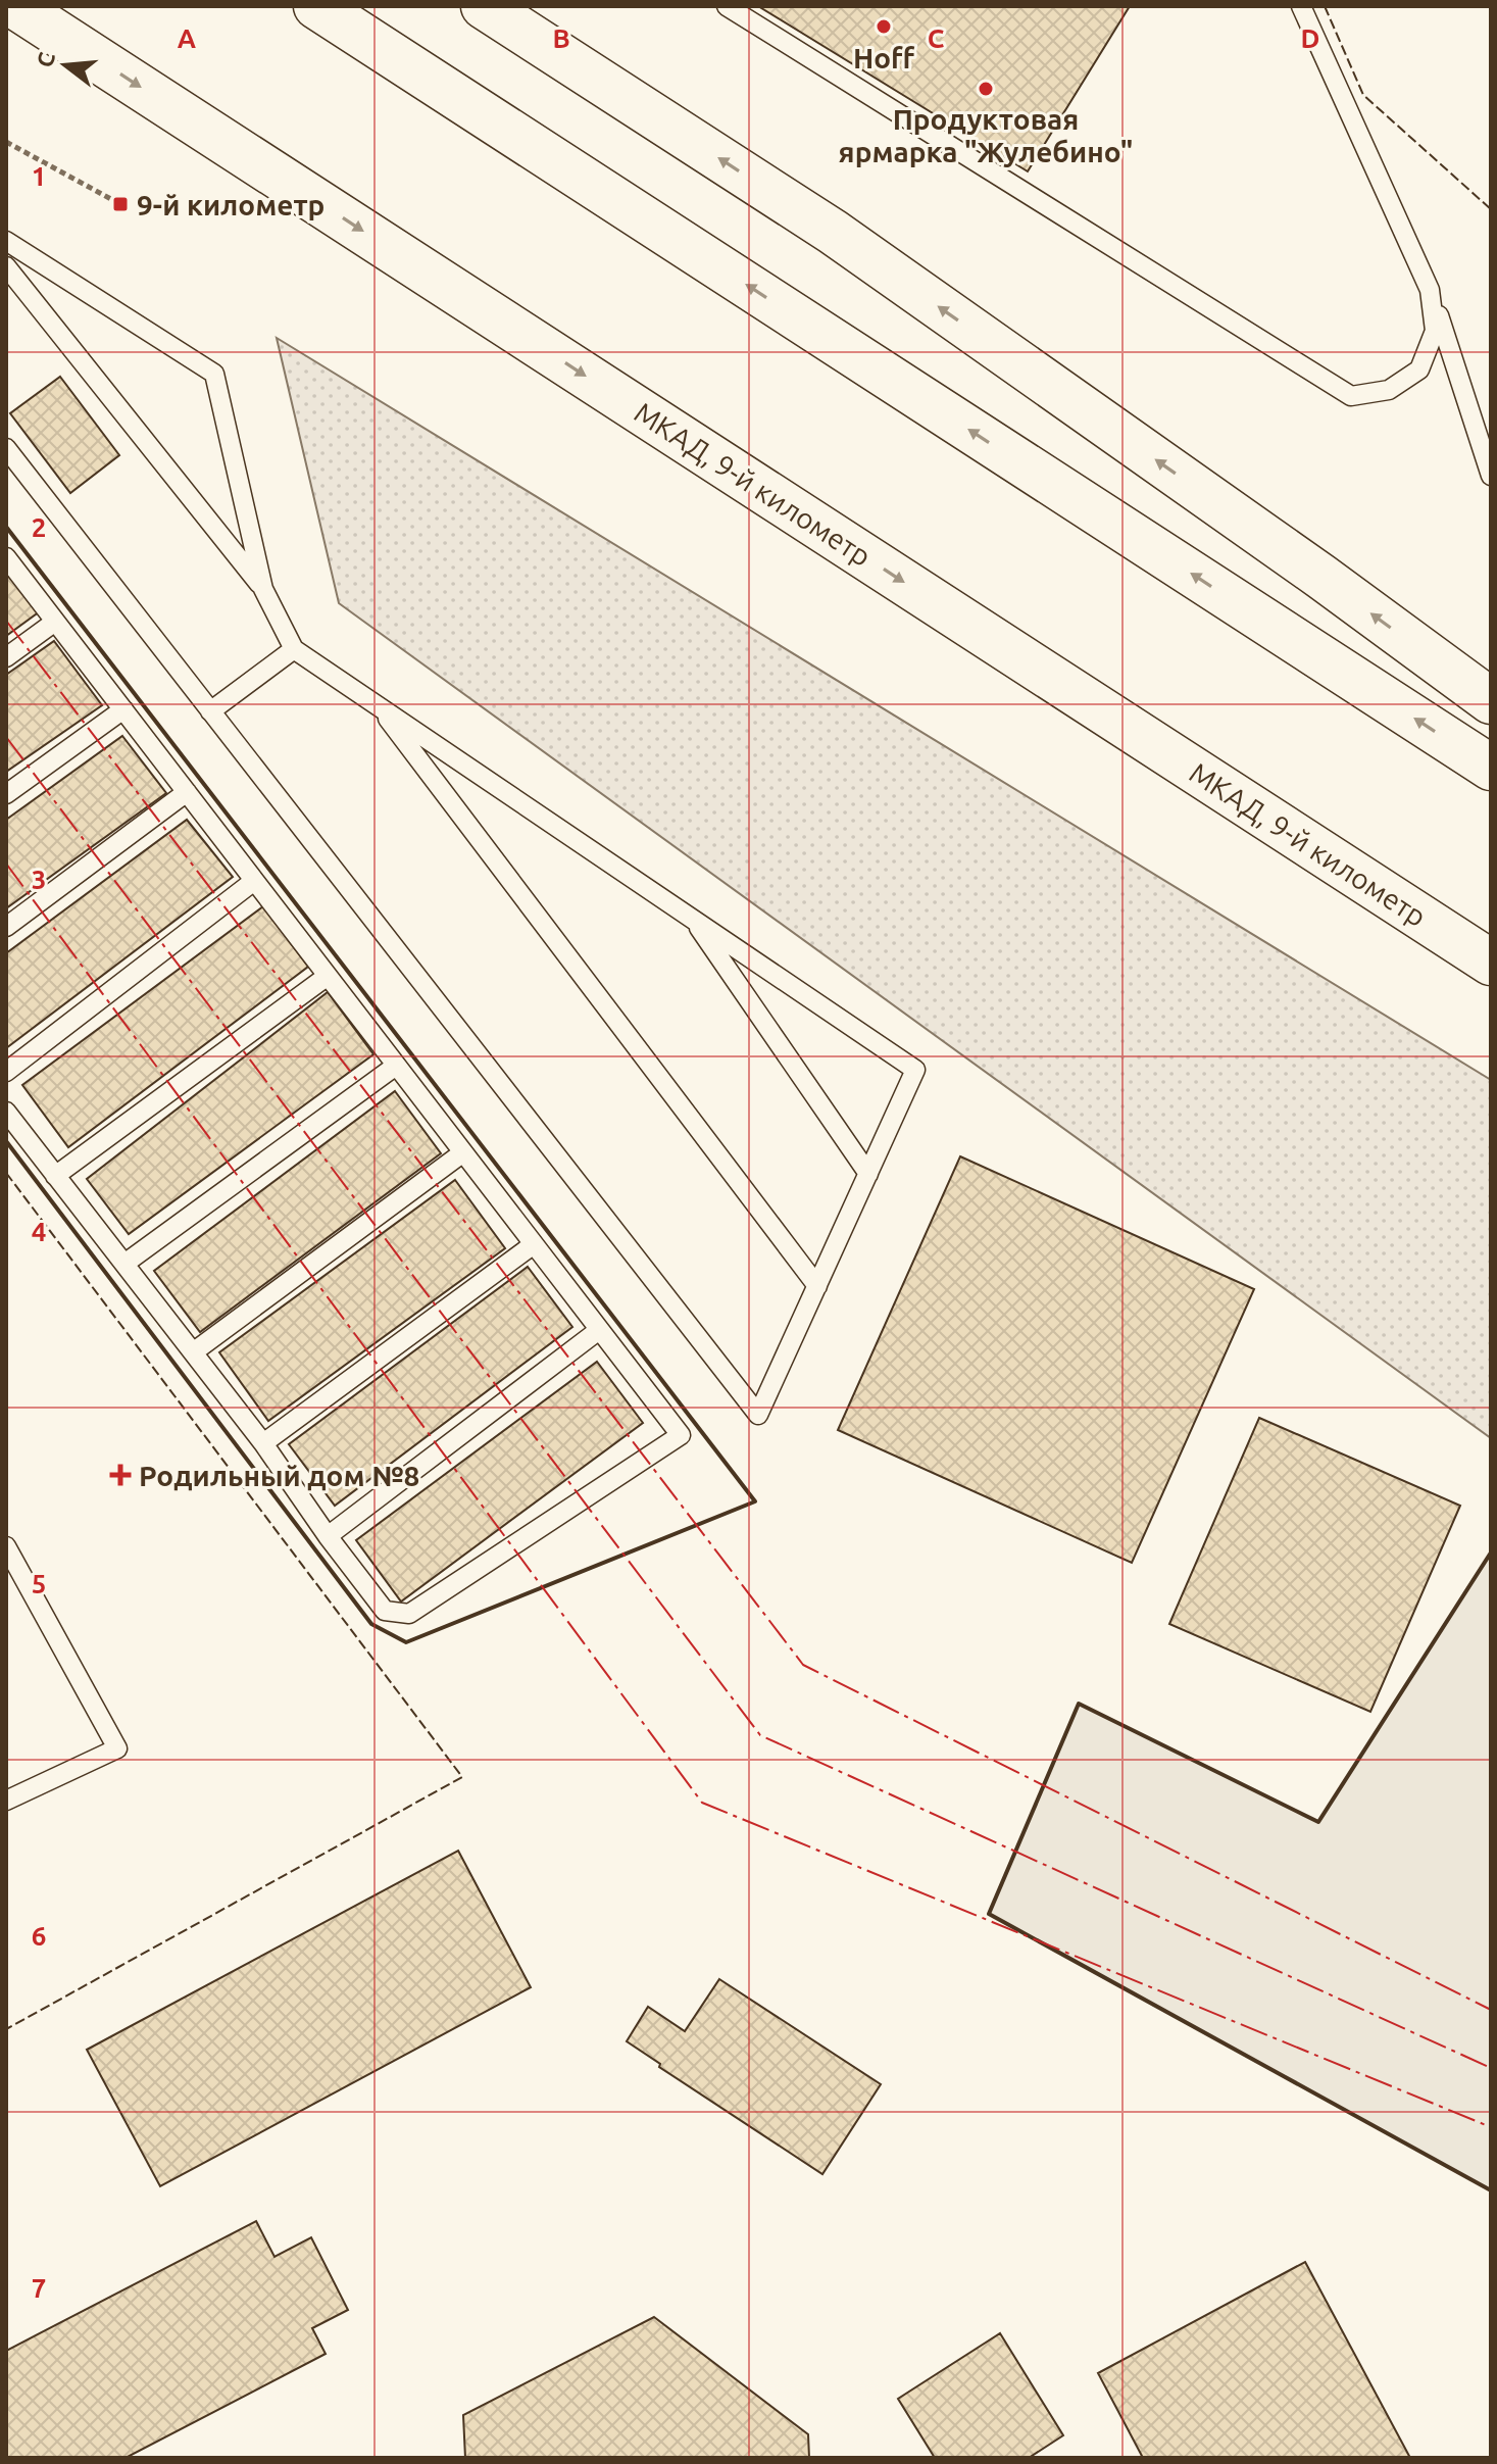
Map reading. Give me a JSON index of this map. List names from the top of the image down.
{
  "streets": {
    "main road": ["МКАД, 9-й километр"]
  },
  "places": {
    "other": ["Hoff", "Продуктовая ярмарка \"Жулебино\""],
    "transit": ["9-й километр"],
    "health": ["Родильный дом №8"]
  },
  "north": "left",
  "grid": {
    "columns": [
      "A",
      "B",
      "C",
      "D"
    ],
    "rows": [
      "1",
      "2",
      "3",
      "4",
      "5",
      "6",
      "7"
    ]
  }
}
